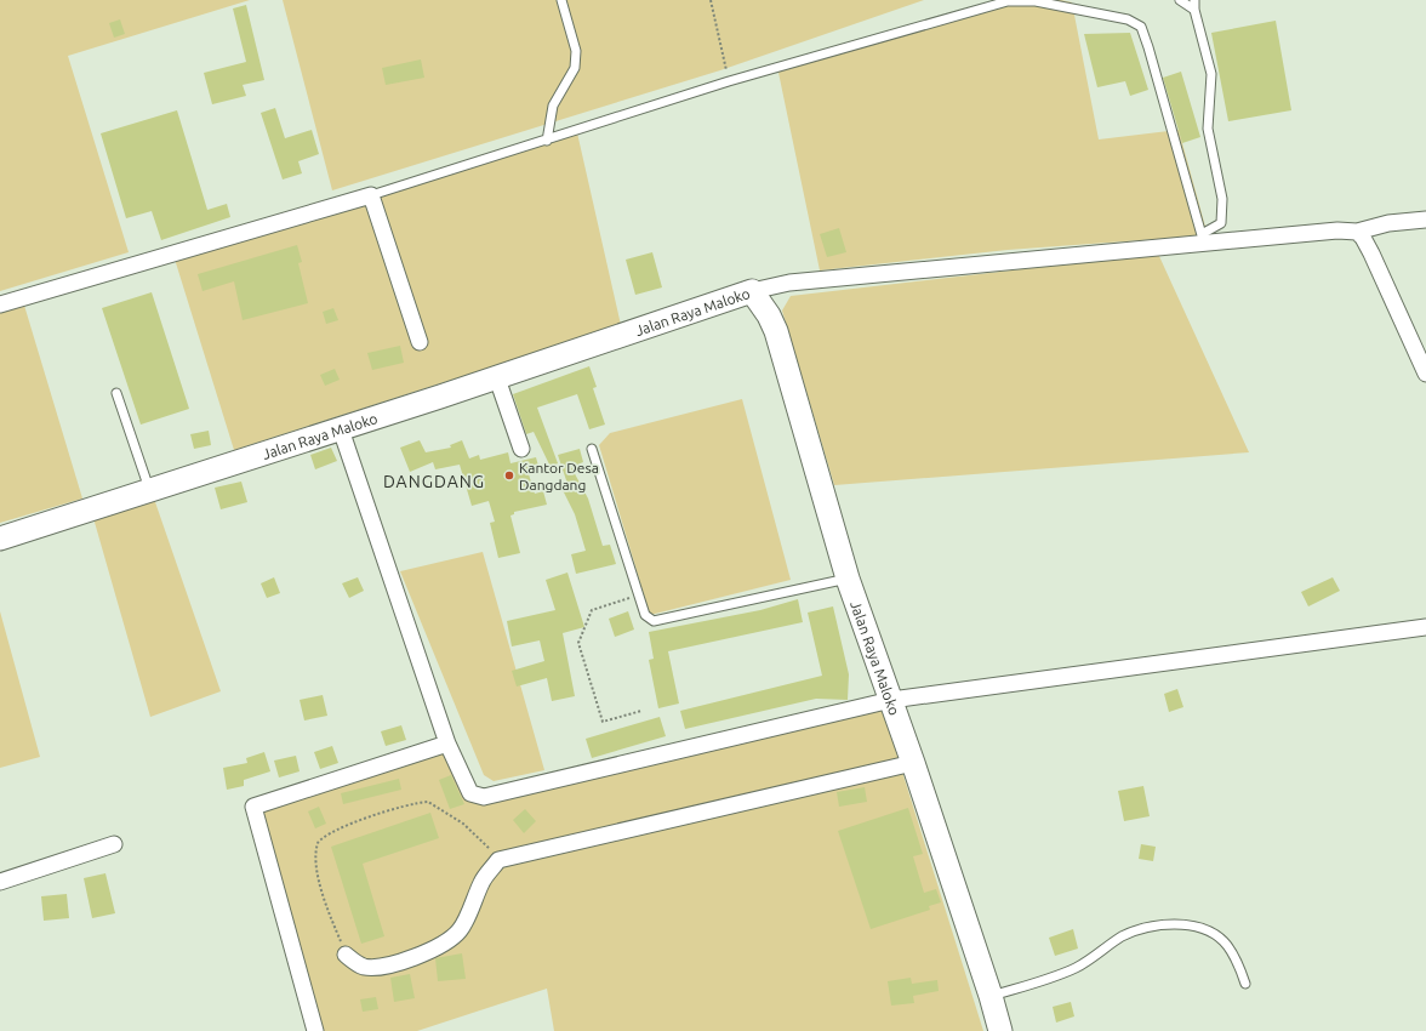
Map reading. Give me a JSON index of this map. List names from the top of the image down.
{
  "streets": {
    "street": ["Jalan Raya Maloko"]
  },
  "districts": ["DANGDANG"],
  "places": ["Kantor Desa Dangdang"]
}
